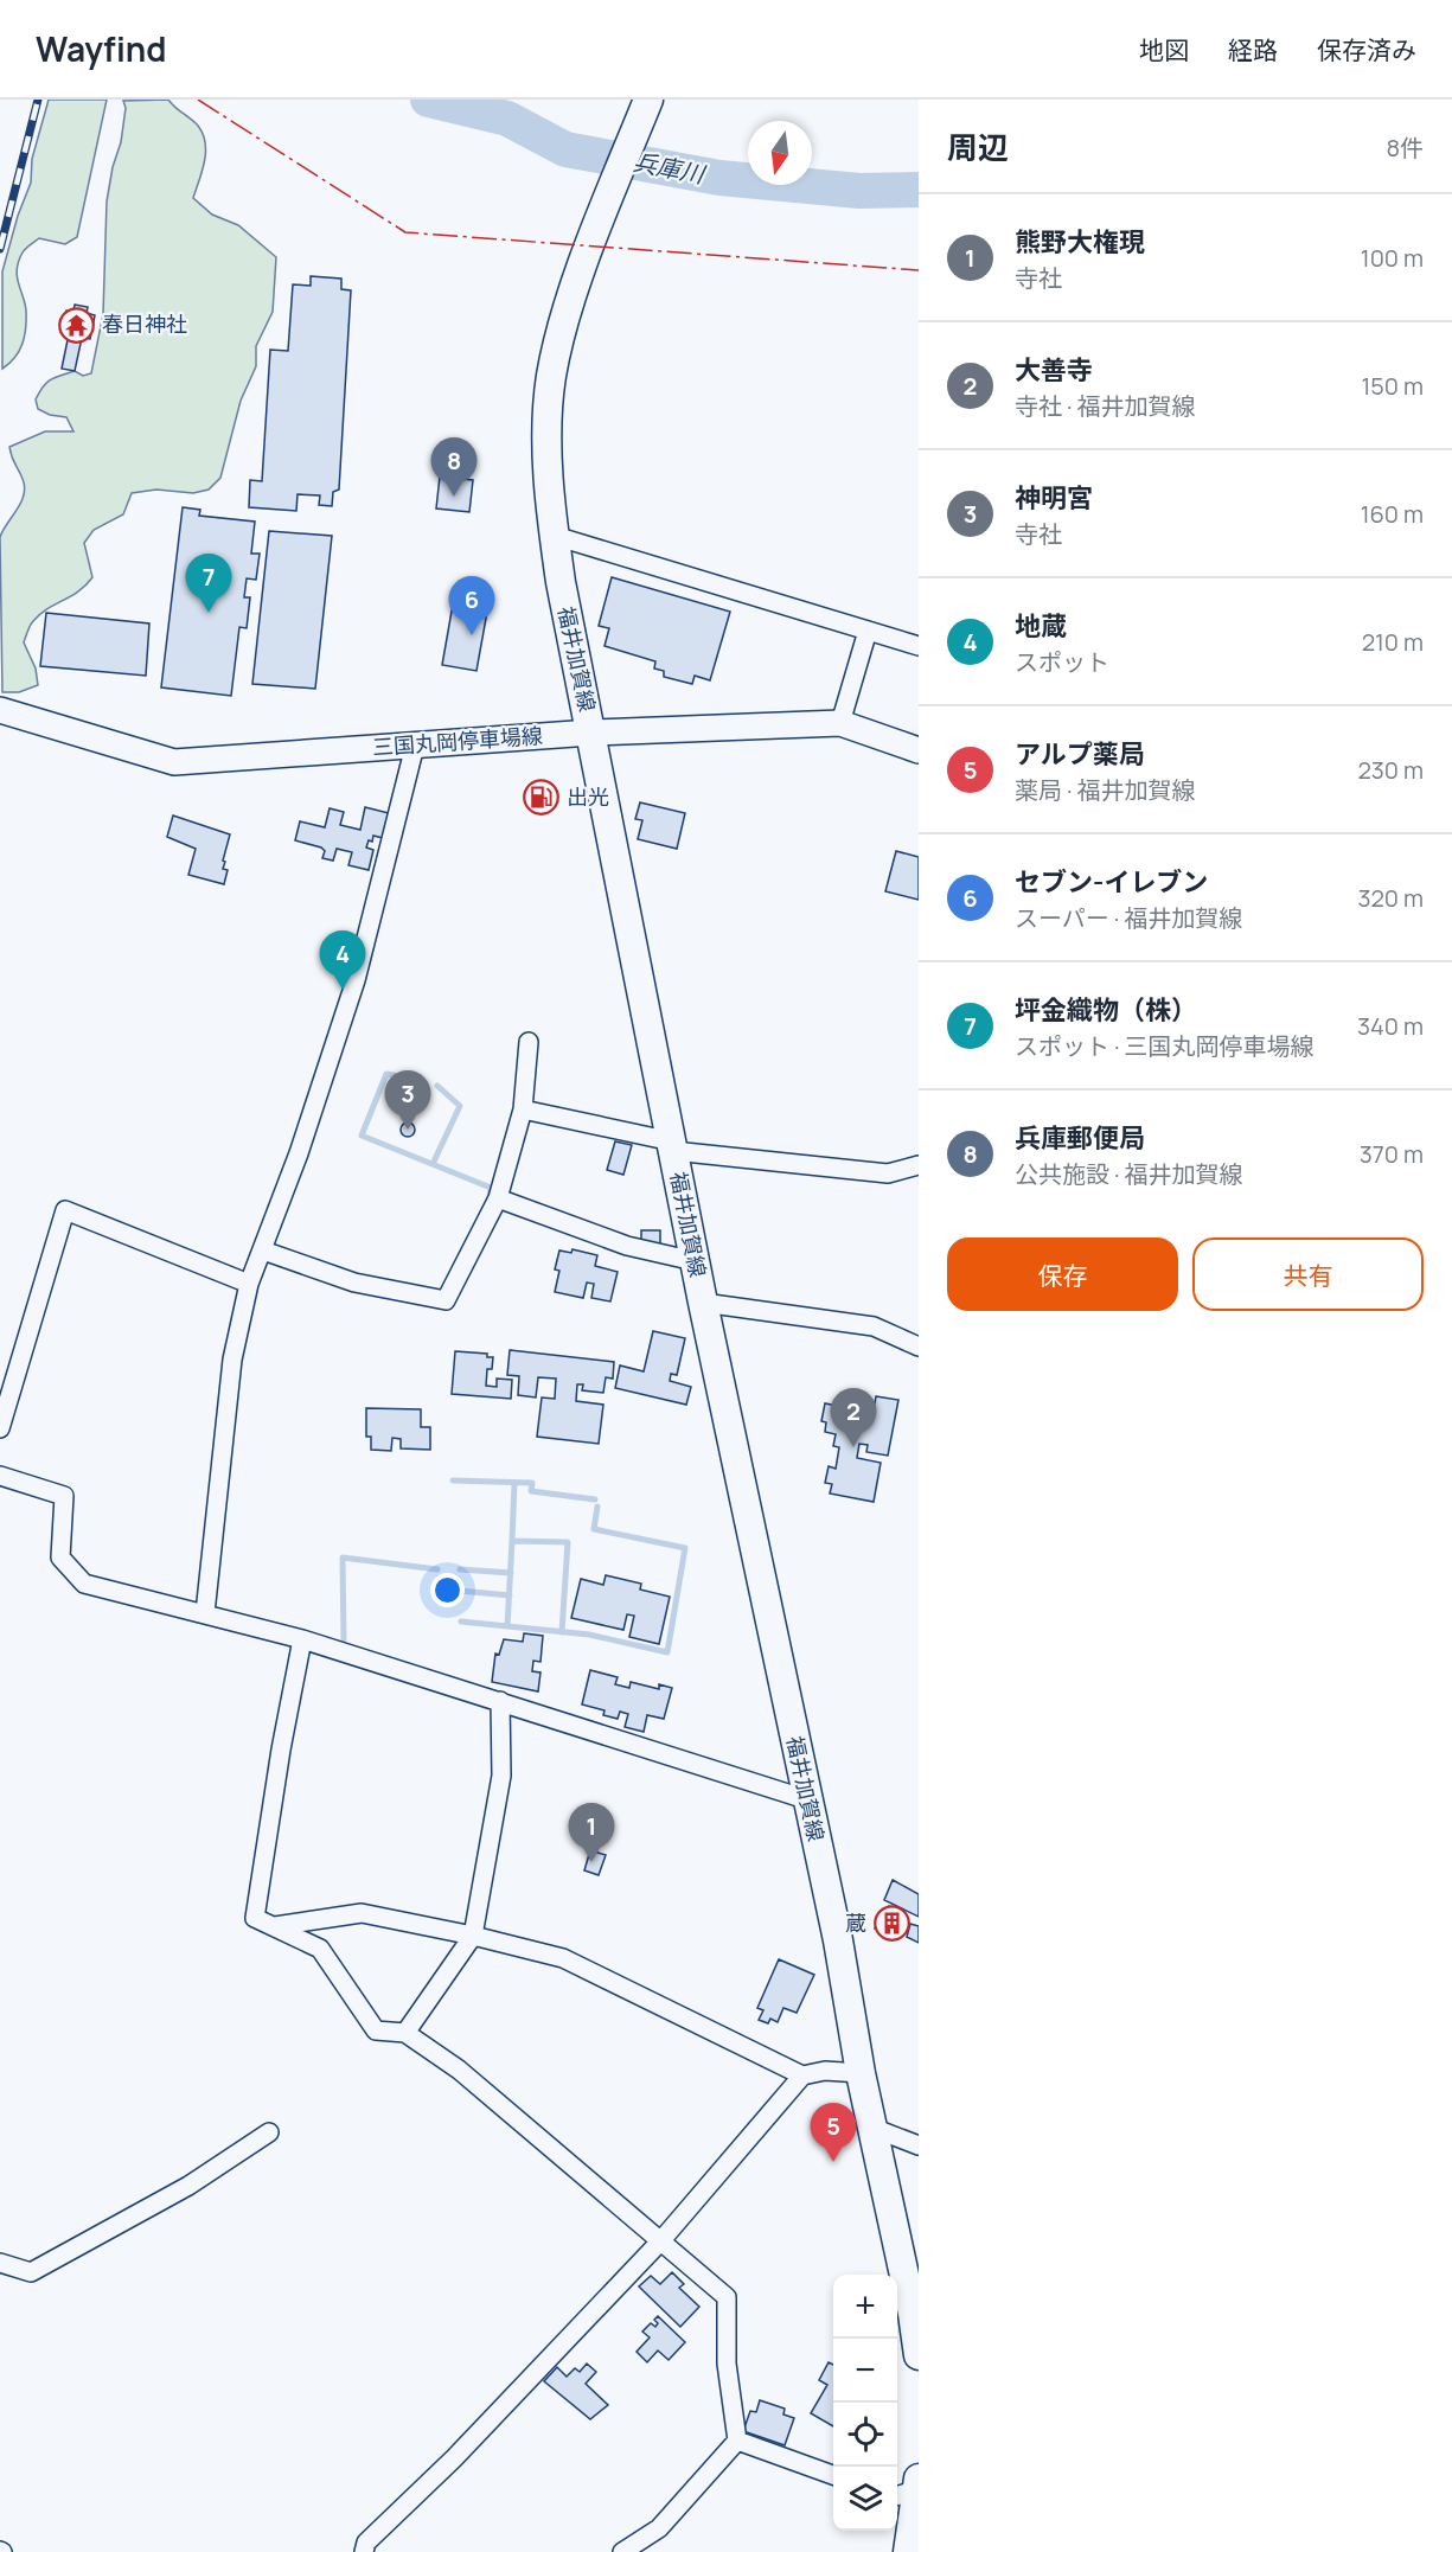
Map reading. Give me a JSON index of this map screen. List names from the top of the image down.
{
  "streets": {
    "main road": ["福井加賀線", "三国丸岡停車場線"]
  },
  "crossings": [
    ["福井加賀線", "三国丸岡停車場線"]
  ],
  "water": ["兵庫川"],
  "places": {
    "temple": ["春日神社"],
    "fuel station": ["出光"],
    "building": ["蔵"]
  },
  "north": "bottom",
  "page": {
    "header": "Wayfind",
    "nav": ["地図", "経路", "保存済み"],
    "heading": ["周辺", "8件"],
    "list": [
      {
        "mark": "1",
        "name": "熊野大権現",
        "note": "寺社",
        "value": "100 m"
      },
      {
        "mark": "2",
        "name": "大善寺",
        "note": "寺社 · 福井加賀線",
        "value": "150 m"
      },
      {
        "mark": "3",
        "name": "神明宮",
        "note": "寺社",
        "value": "160 m"
      },
      {
        "mark": "4",
        "name": "地蔵",
        "note": "スポット",
        "value": "210 m"
      },
      {
        "mark": "5",
        "name": "アルプ薬局",
        "note": "薬局 · 福井加賀線",
        "value": "230 m"
      },
      {
        "mark": "6",
        "name": "セブン-イレブン",
        "note": "スーパー · 福井加賀線",
        "value": "320 m"
      },
      {
        "mark": "7",
        "name": "坪金織物（株）",
        "note": "スポット · 三国丸岡停車場線",
        "value": "340 m"
      },
      {
        "mark": "8",
        "name": "兵庫郵便局",
        "note": "公共施設 · 福井加賀線",
        "value": "370 m"
      }
    ],
    "pins": [
      "8",
      "7",
      "6",
      "4",
      "3",
      "2",
      "1",
      "5"
    ],
    "buttons": ["保存", "共有"],
    "map_buttons": ["+", "−"]
  }
}
